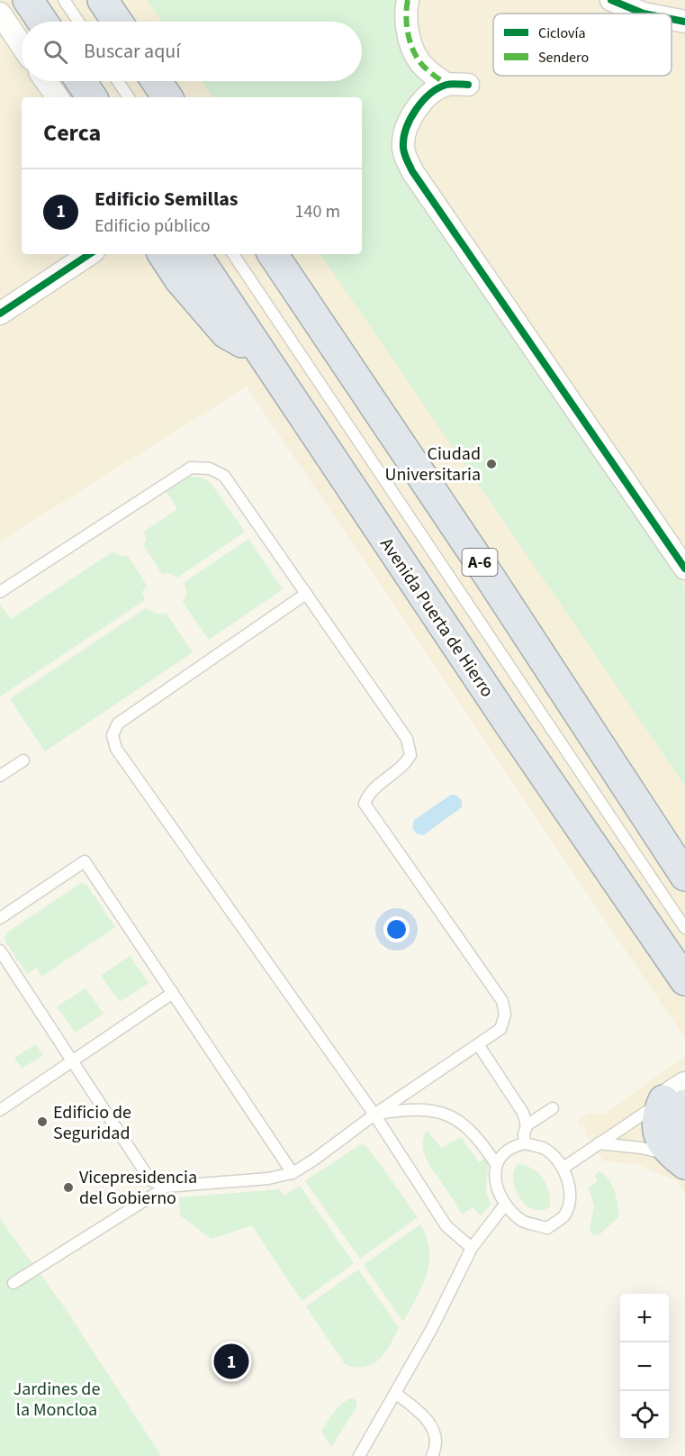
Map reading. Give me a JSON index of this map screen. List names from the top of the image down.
{
  "streets": {
    "highway": ["A-6", "Avenida Puerta de Hierro"]
  },
  "parks": ["Jardines de la Moncloa"],
  "places": ["Ciudad Universitaria", "Edificio de Seguridad", "Vicepresidencia del Gobierno"],
  "legend": ["Ciclovía", "Sendero"],
  "page": {
    "search": "Buscar aquí",
    "heading": "Cerca",
    "list": [
      {
        "mark": "1",
        "name": "Edificio Semillas",
        "note": "Edificio público",
        "value": "140 m"
      }
    ],
    "map_buttons": ["+", "−"],
    "pins": "1"
  }
}
